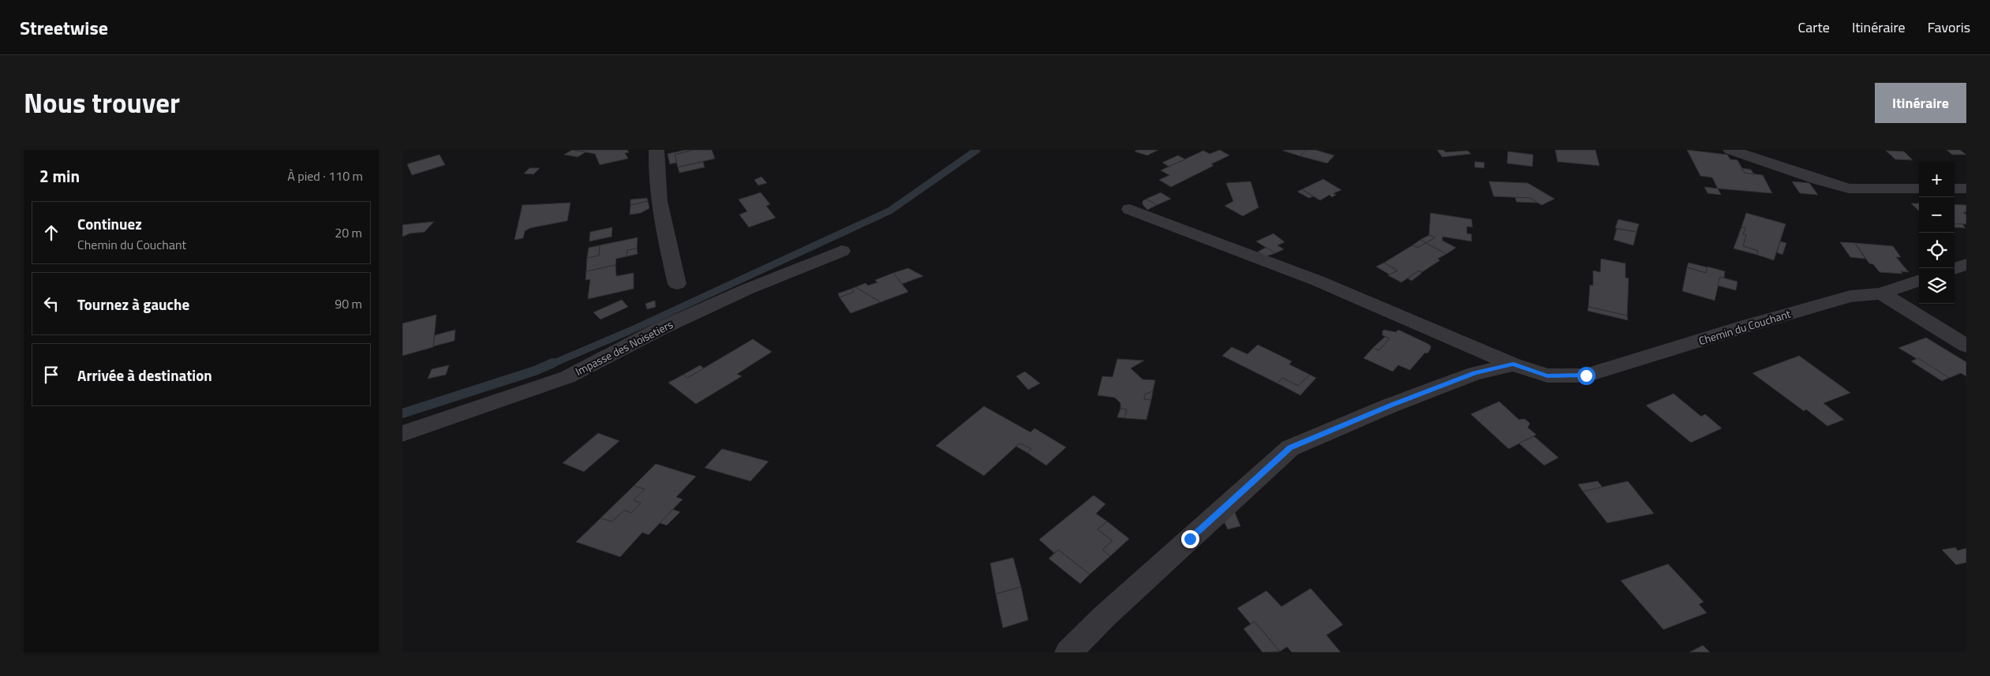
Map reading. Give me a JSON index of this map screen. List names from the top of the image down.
{
  "streets": {
    "street": ["Chemin du Couchant", "Impasse des Noisetiers"]
  },
  "page": {
    "header": "Streetwise",
    "nav": ["Carte", "Itinéraire", "Favoris"],
    "title": "Nous trouver",
    "buttons": "Itinéraire",
    "heading": ["2 min", "À pied · 110 m"],
    "map_buttons": ["+", "−"],
    "list": [
      ["Continuez", "Chemin du Couchant", "20 m"],
      ["Tournez à gauche", "90 m"],
      "Arrivée à destination"
    ]
  }
}
